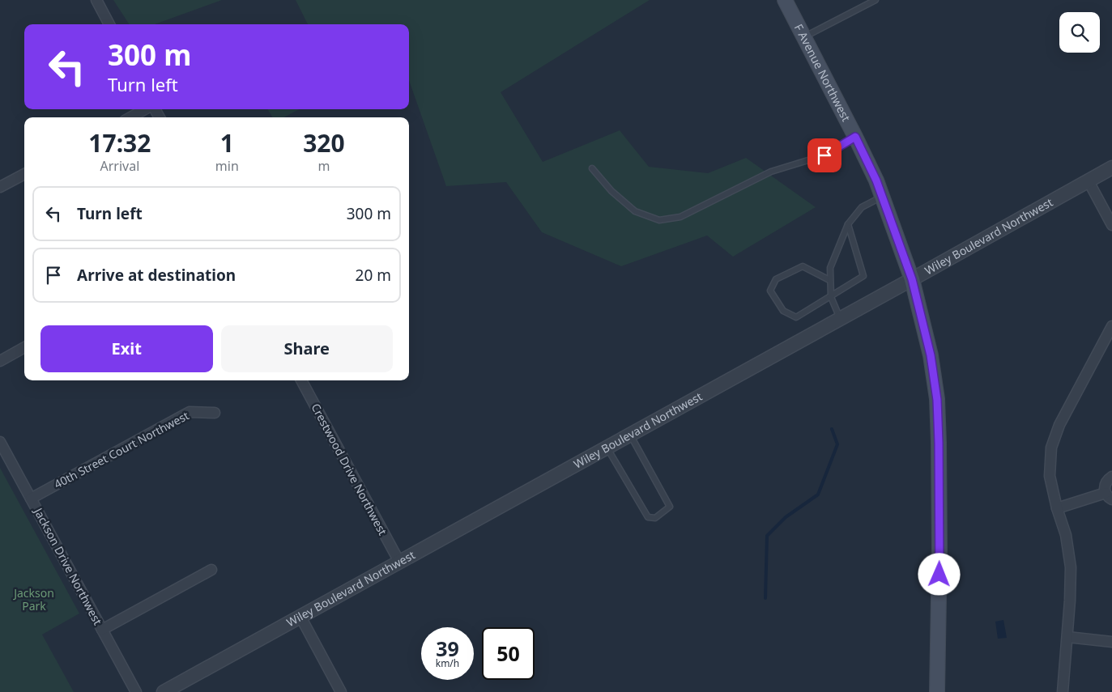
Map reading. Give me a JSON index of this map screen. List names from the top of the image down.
{
  "streets": {
    "main road": ["F Avenue Northwest"],
    "street": [
      "Wiley Boulevard Northwest",
      "40th Street Court Northwest",
      "Crestwood Drive Northwest",
      "Jackson Drive Northwest"
    ]
  },
  "crossings": [
    ["F Avenue Northwest", "Wiley Boulevard Northwest"],
    ["Wiley Boulevard Northwest", "Crestwood Drive Northwest"],
    ["40th Street Court Northwest", "Jackson Drive Northwest"]
  ],
  "parks": ["Jackson Park"],
  "page": {
    "turn": ["300 m", "Turn left"],
    "eta": [
      "17:32",
      "Arrival",
      "1",
      "min",
      "320",
      "m"
    ],
    "list": [
      {
        "name": "Turn left",
        "value": "300 m"
      },
      {
        "name": "Arrive at destination",
        "value": "20 m"
      }
    ],
    "buttons": ["Exit", "Share"],
    "speed": "39 km/h",
    "limit": "50"
  }
}
